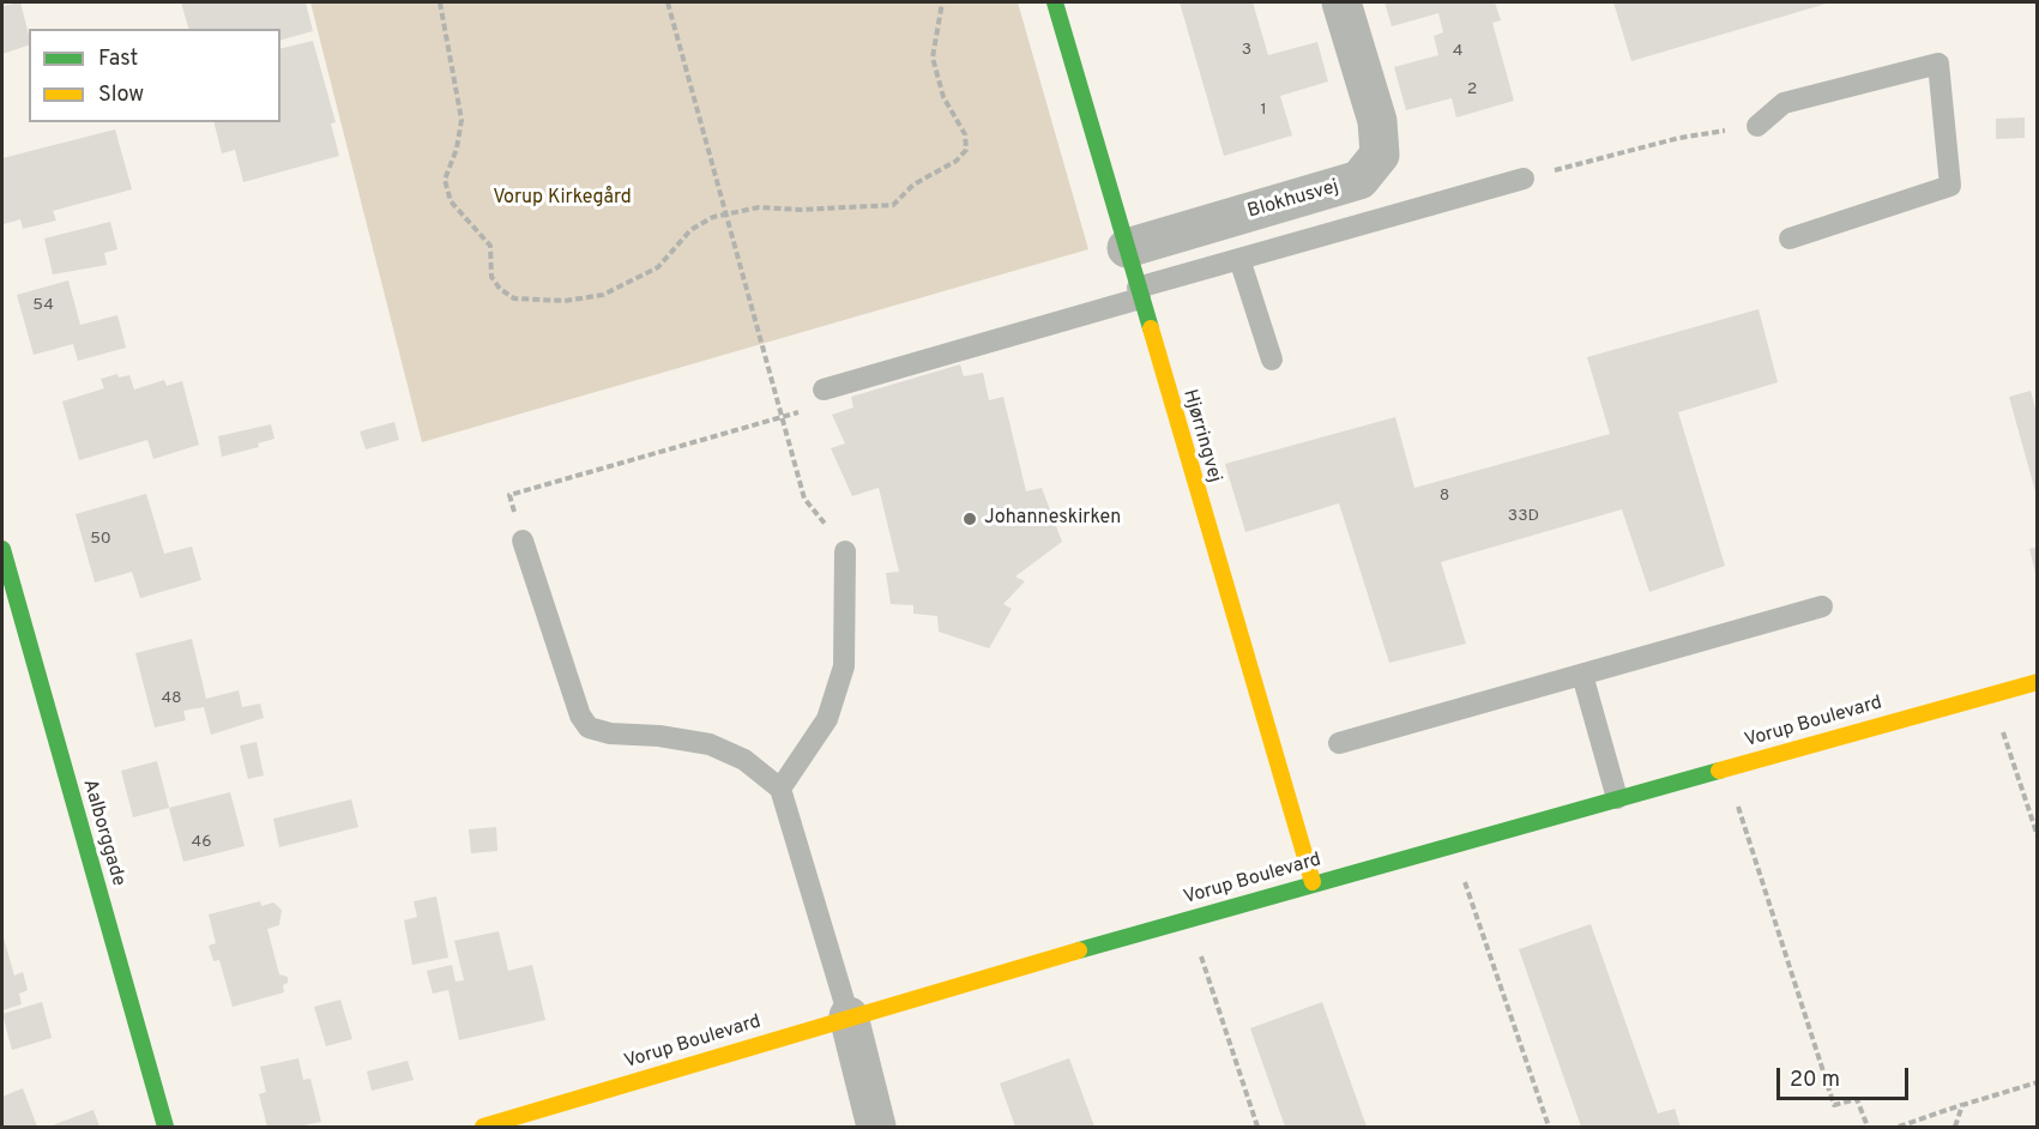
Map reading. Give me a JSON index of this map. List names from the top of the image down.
{
  "streets": {
    "street": [
      "Blokhusvej",
      "Hjørringvej",
      "Vorup Boulevard",
      "Aalborggade"
    ]
  },
  "crossings": [
    ["Blokhusvej", "Hjørringvej"],
    ["Hjørringvej", "Vorup Boulevard"]
  ],
  "parks": ["Vorup Kirkegård"],
  "places": ["Johanneskirken"],
  "house_numbers": [
    "3",
    "4",
    "2",
    "1",
    "54",
    "8",
    "33D",
    "50",
    "48",
    "46"
  ],
  "legend": ["Fast", "Slow"],
  "scale_bar": "20 m"
}
